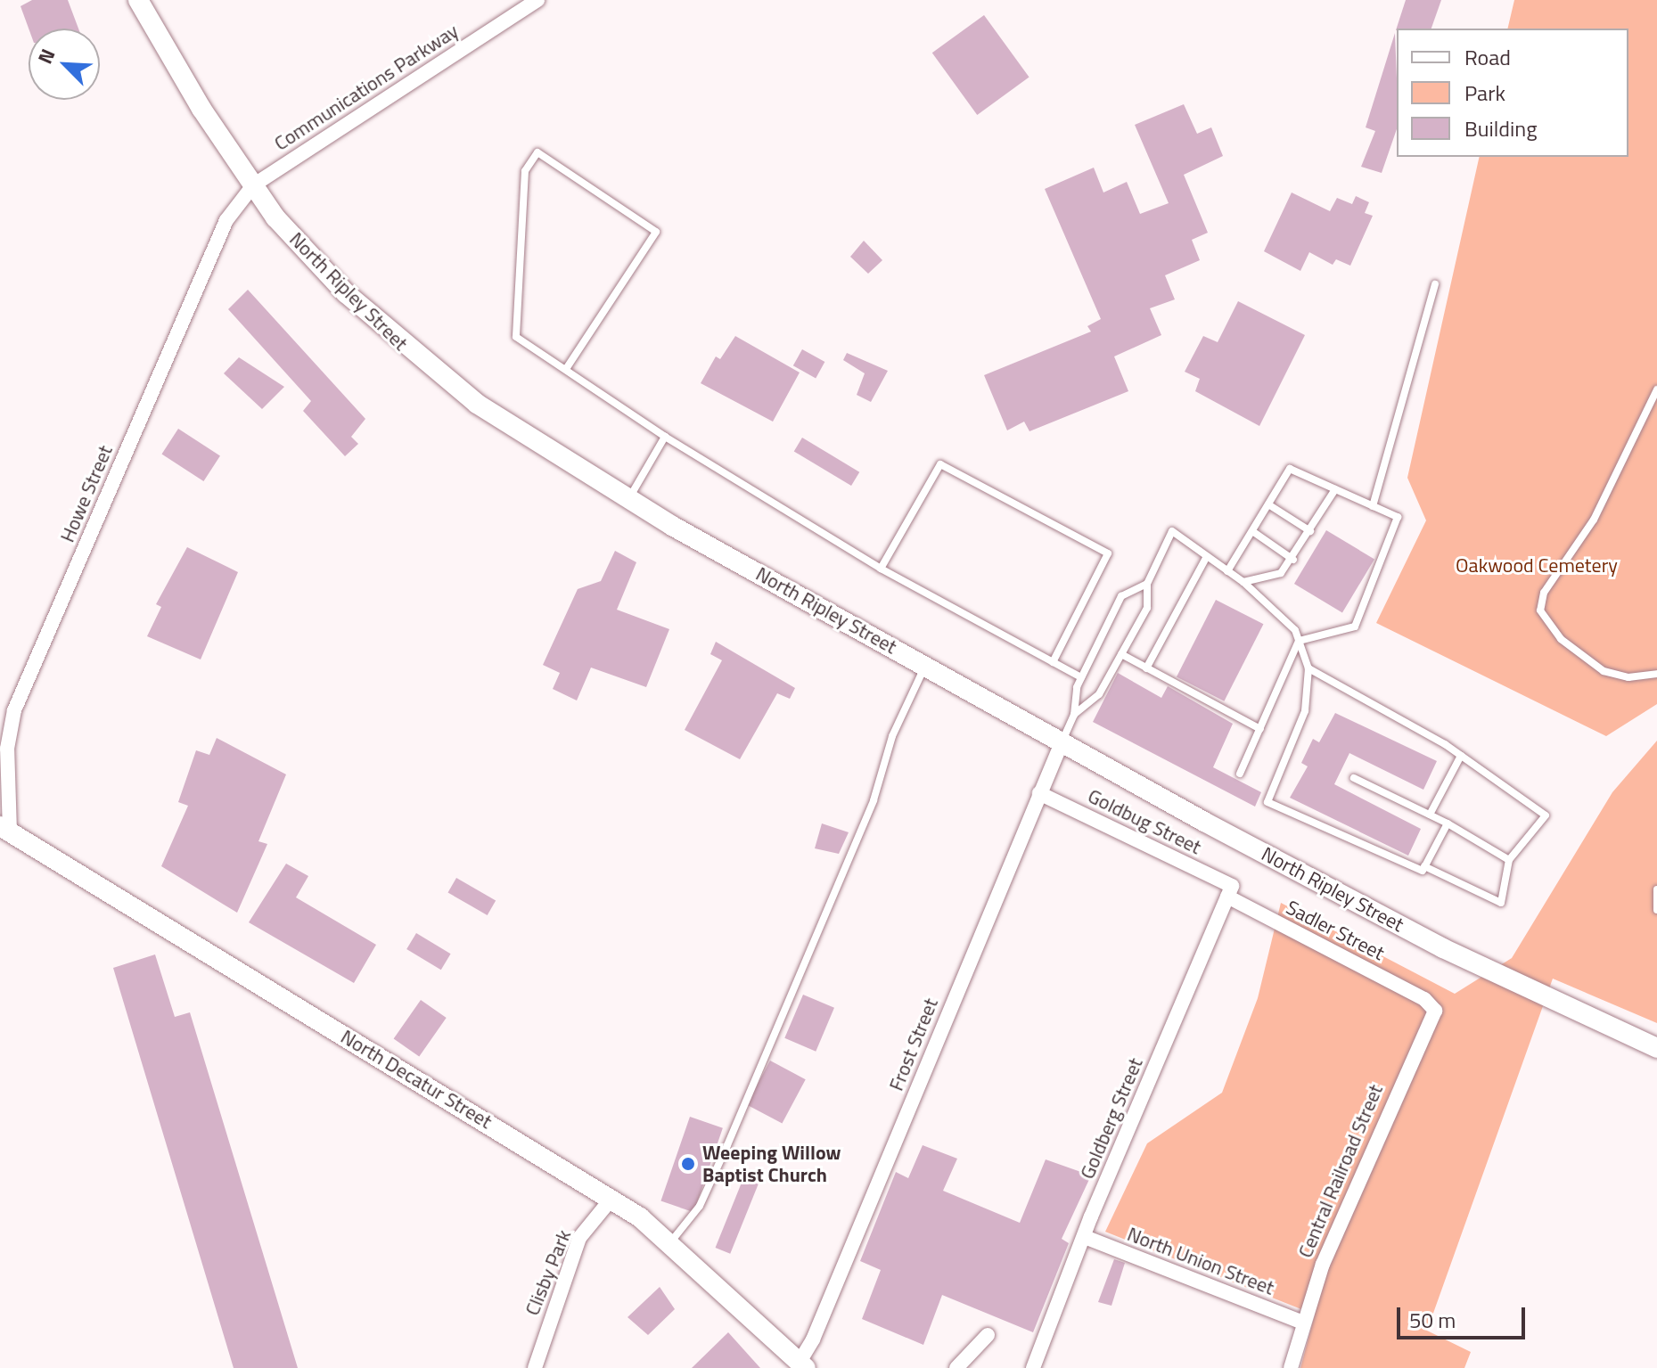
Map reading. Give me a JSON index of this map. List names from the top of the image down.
{
  "streets": {
    "main road": ["North Ripley Street", "North Decatur Street"],
    "street": [
      "Communications Parkway",
      "Howe Street",
      "Goldbug Street",
      "Sadler Street",
      "Frost Street",
      "Goldberg Street",
      "Central Railroad Street",
      "North Union Street",
      "Clisby Park"
    ]
  },
  "crossings": [
    ["Communications Parkway", "North Ripley Street"],
    ["Communications Parkway", "Howe Street"],
    ["North Ripley Street", "Howe Street"],
    ["North Ripley Street", "Frost Street"],
    ["Howe Street", "North Decatur Street"],
    ["Goldbug Street", "Sadler Street"],
    ["Goldbug Street", "Frost Street"],
    ["Goldbug Street", "Goldberg Street"],
    ["Sadler Street", "Goldberg Street"],
    ["Sadler Street", "Central Railroad Street"],
    ["Frost Street", "North Decatur Street"],
    ["North Decatur Street", "Clisby Park"],
    ["Goldberg Street", "North Union Street"],
    ["Central Railroad Street", "North Union Street"]
  ],
  "parks": ["Oakwood Cemetery"],
  "places": ["Weeping Willow Baptist Church"],
  "legend": ["Road", "Park", "Building"],
  "scale_bar": "50 m",
  "north": "top left"
}
